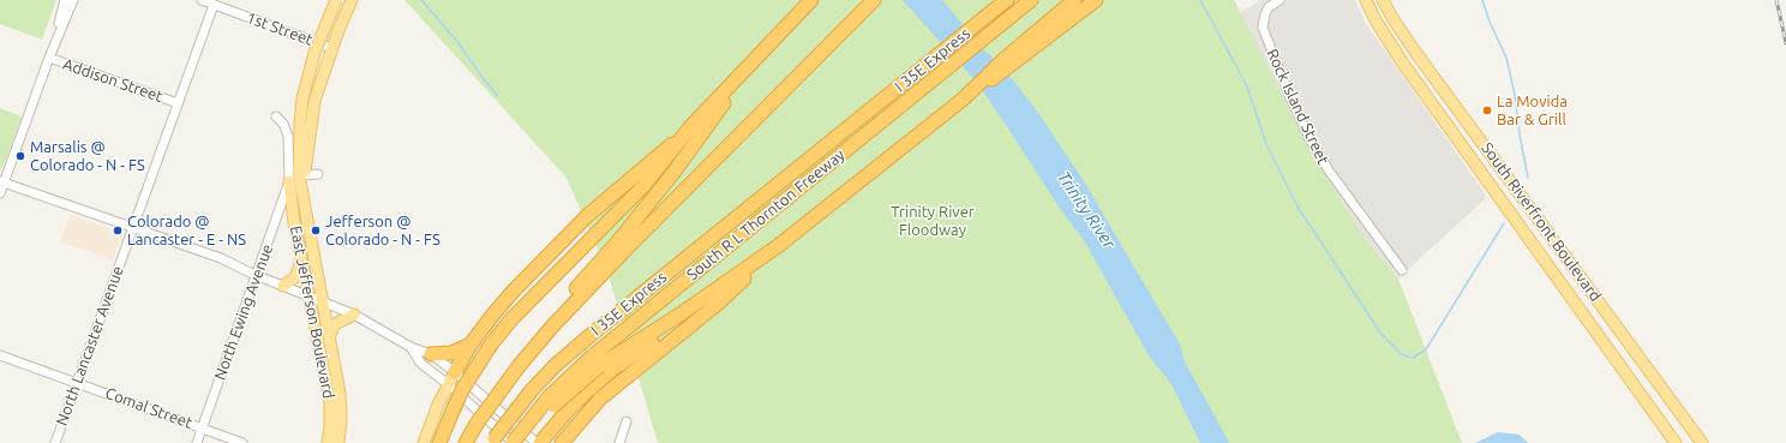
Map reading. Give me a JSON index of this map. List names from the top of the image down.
{
  "streets": {
    "highway": ["I 35E Express", "South R L Thornton Freeway"],
    "main road": ["South Riverfront Boulevard", "East Jefferson Boulevard"],
    "street": [
      "1st Street",
      "Addison Street",
      "Rock Island Street",
      "North Ewing Avenue",
      "North Lancaster Avenue",
      "Comal Street"
    ]
  },
  "crossings": [
    ["1st Street", "North Lancaster Avenue"],
    ["Addison Street", "North Lancaster Avenue"],
    ["North Ewing Avenue", "East Jefferson Boulevard"],
    ["North Ewing Avenue", "Comal Street"],
    ["North Lancaster Avenue", "Comal Street"]
  ],
  "water": ["Trinity River"],
  "parks": ["Trinity River Floodway"],
  "places": [
    "La Movida Bar & Grill",
    "Marsalis @ Colorado - N - FS",
    "Colorado @ Lancaster - E - NS",
    "Jefferson @ Colorado - N - FS"
  ]
}
